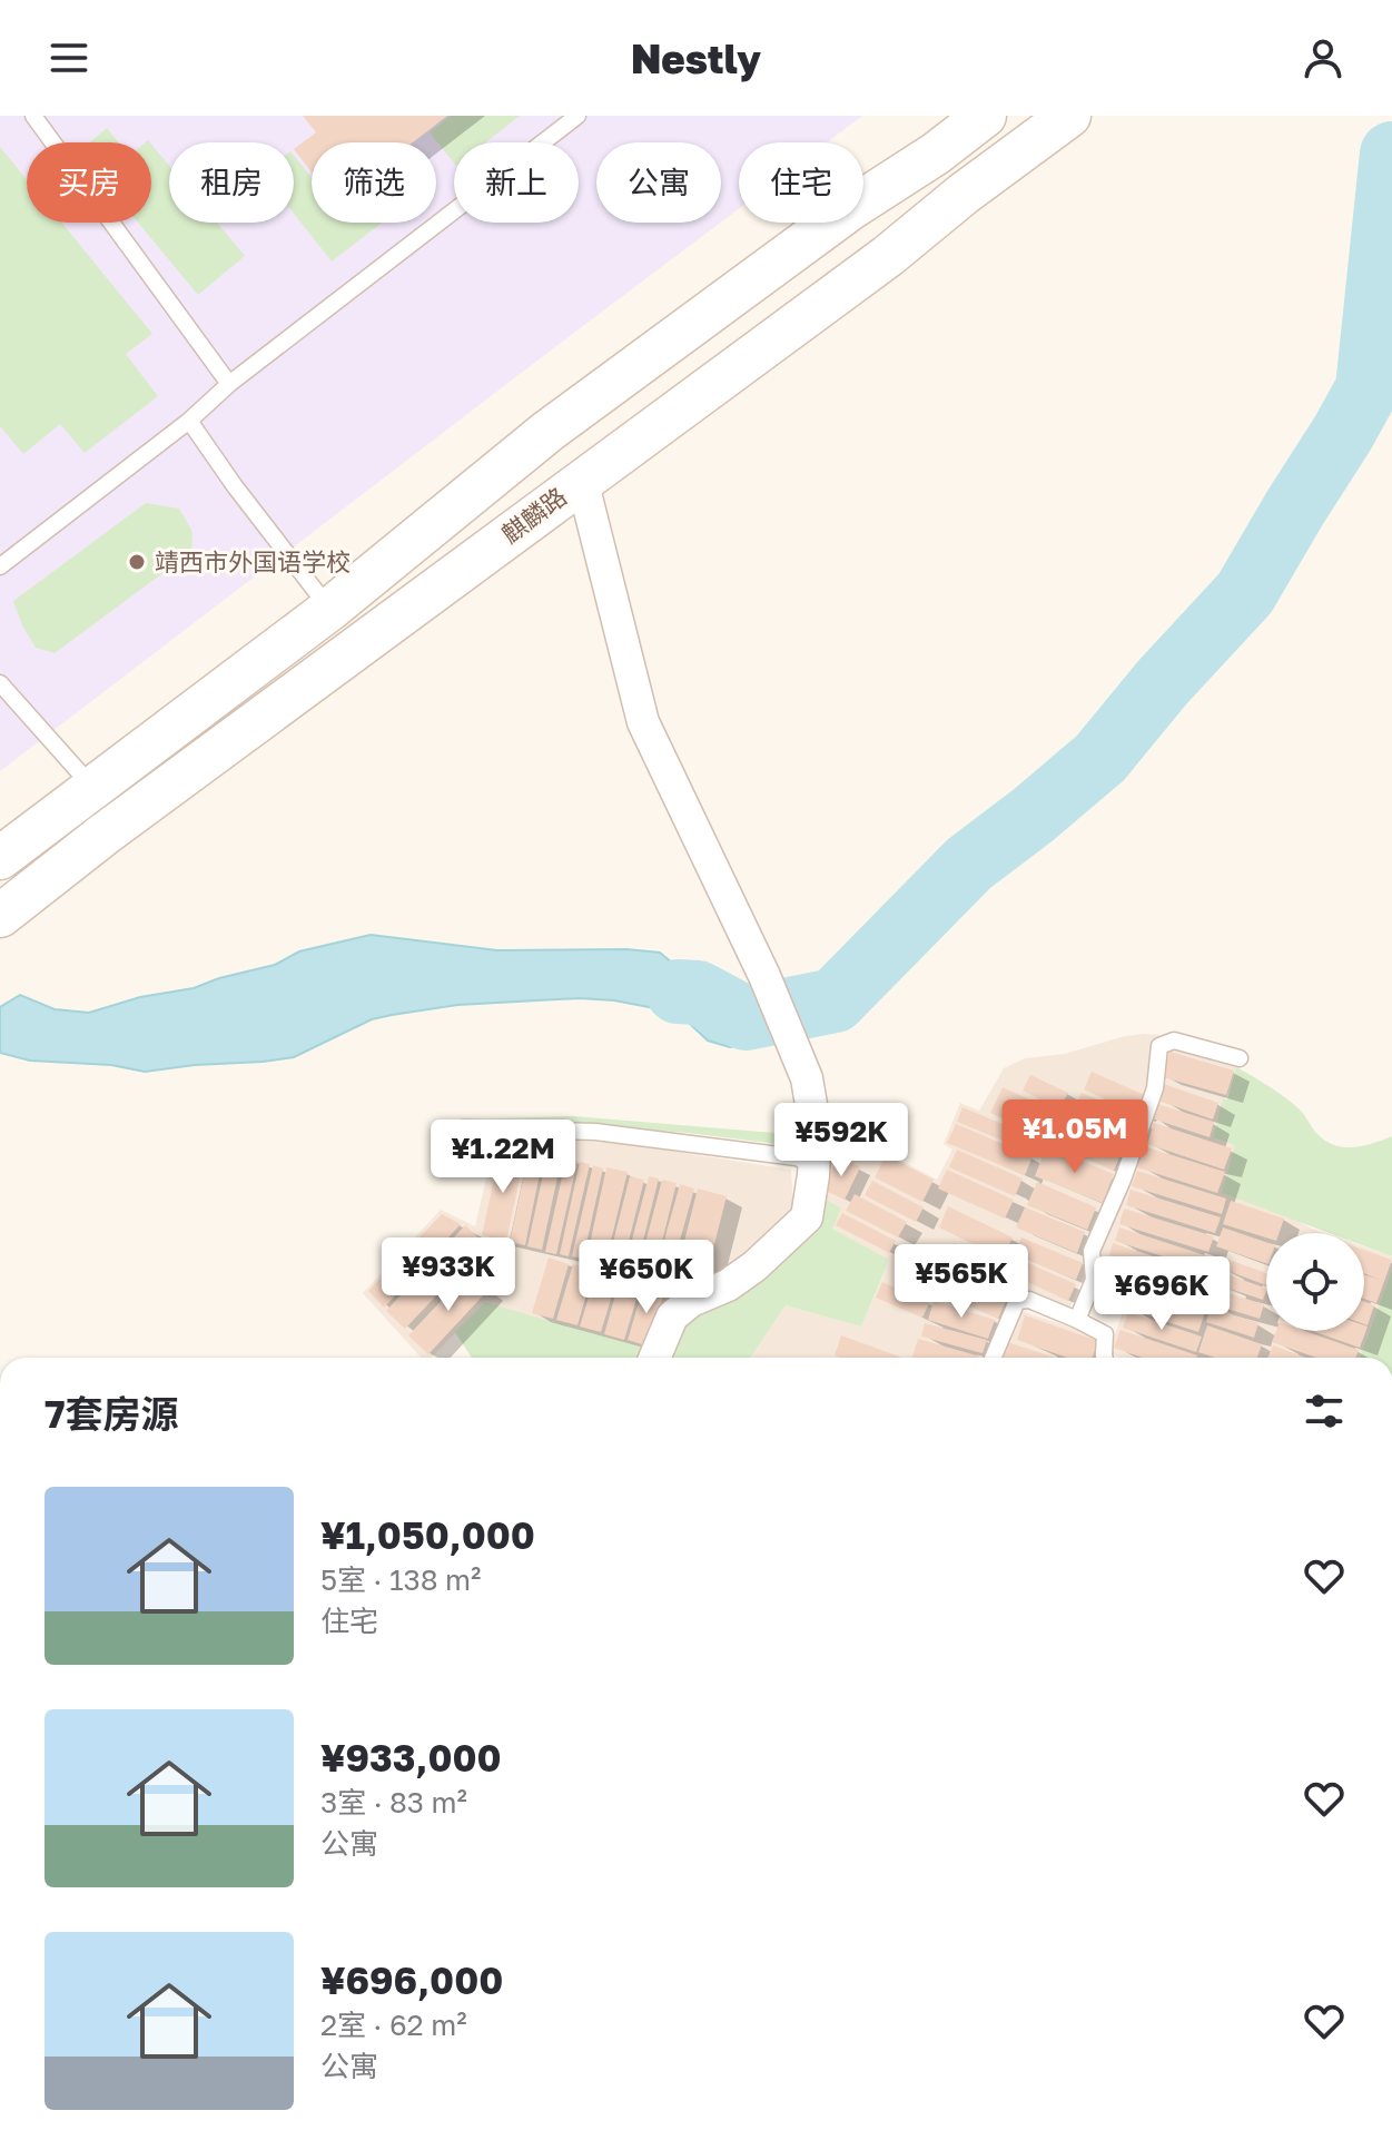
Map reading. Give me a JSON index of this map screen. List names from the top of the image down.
{
  "streets": {
    "main road": ["麒麟路"]
  },
  "places": ["靖西市外国语学校"],
  "page": {
    "header": "Nestly",
    "chip": [
      "买房",
      "租房",
      "筛选",
      "新上",
      "公寓",
      "住宅"
    ],
    "price": [
      "¥1.05M",
      "¥592K",
      "¥1.22M",
      "¥933K",
      "¥650K",
      "¥565K",
      "¥696K"
    ],
    "heading": "7套房源",
    "list": [
      {
        "name": "¥1,050,000",
        "note": "5室 · 138 m² · 住宅"
      },
      {
        "name": "¥933,000",
        "note": "3室 · 83 m² · 公寓"
      },
      {
        "name": "¥696,000",
        "note": "2室 · 62 m² · 公寓"
      }
    ]
  }
}
